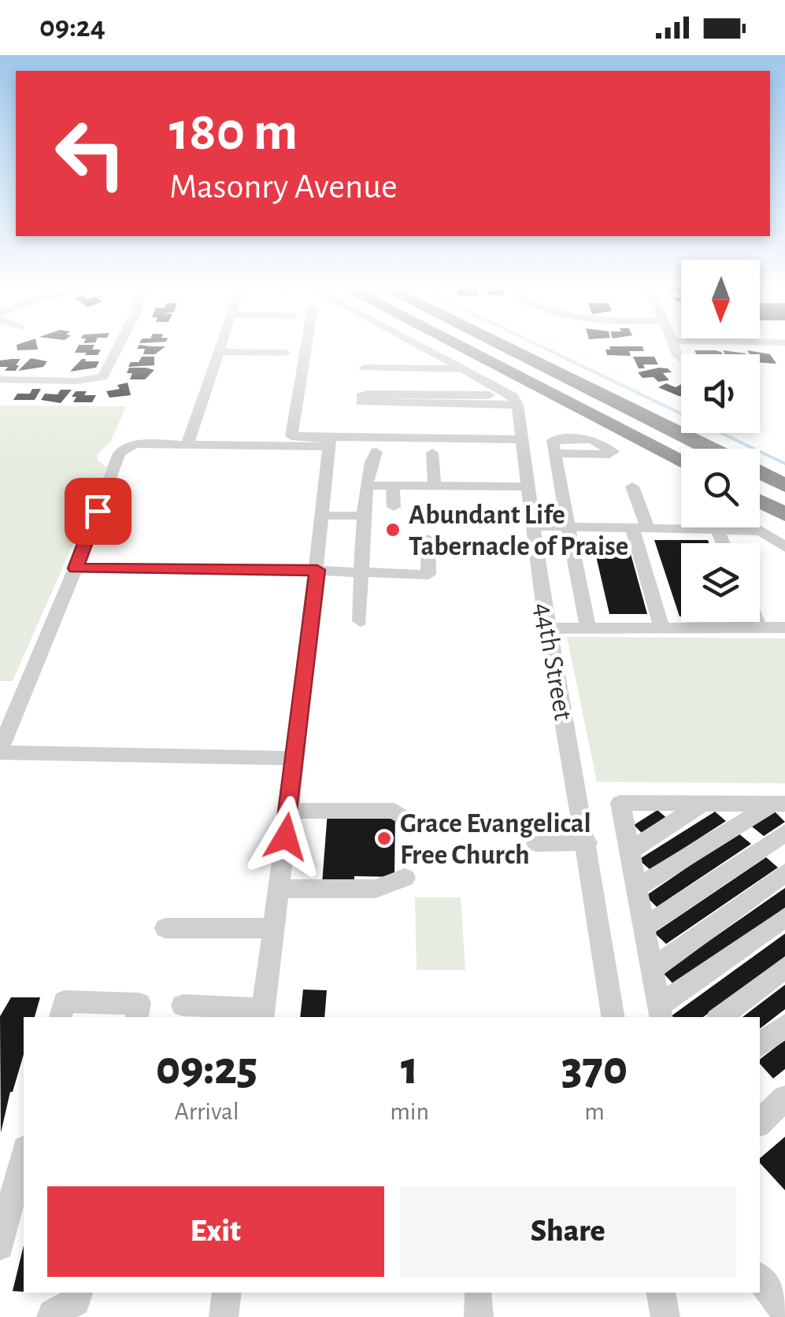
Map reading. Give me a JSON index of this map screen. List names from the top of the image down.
{
  "streets": {
    "street": ["44th Street"]
  },
  "places": ["Abundant Life Tabernacle of Praise", "Grace Evangelical Free Church"],
  "north": "bottom",
  "page": {
    "status": "09:24",
    "turn": ["180 m", "Masonry Avenue"],
    "eta": [
      "09:25",
      "Arrival",
      "1",
      "min",
      "370",
      "m"
    ],
    "buttons": ["Exit", "Share"]
  }
}
